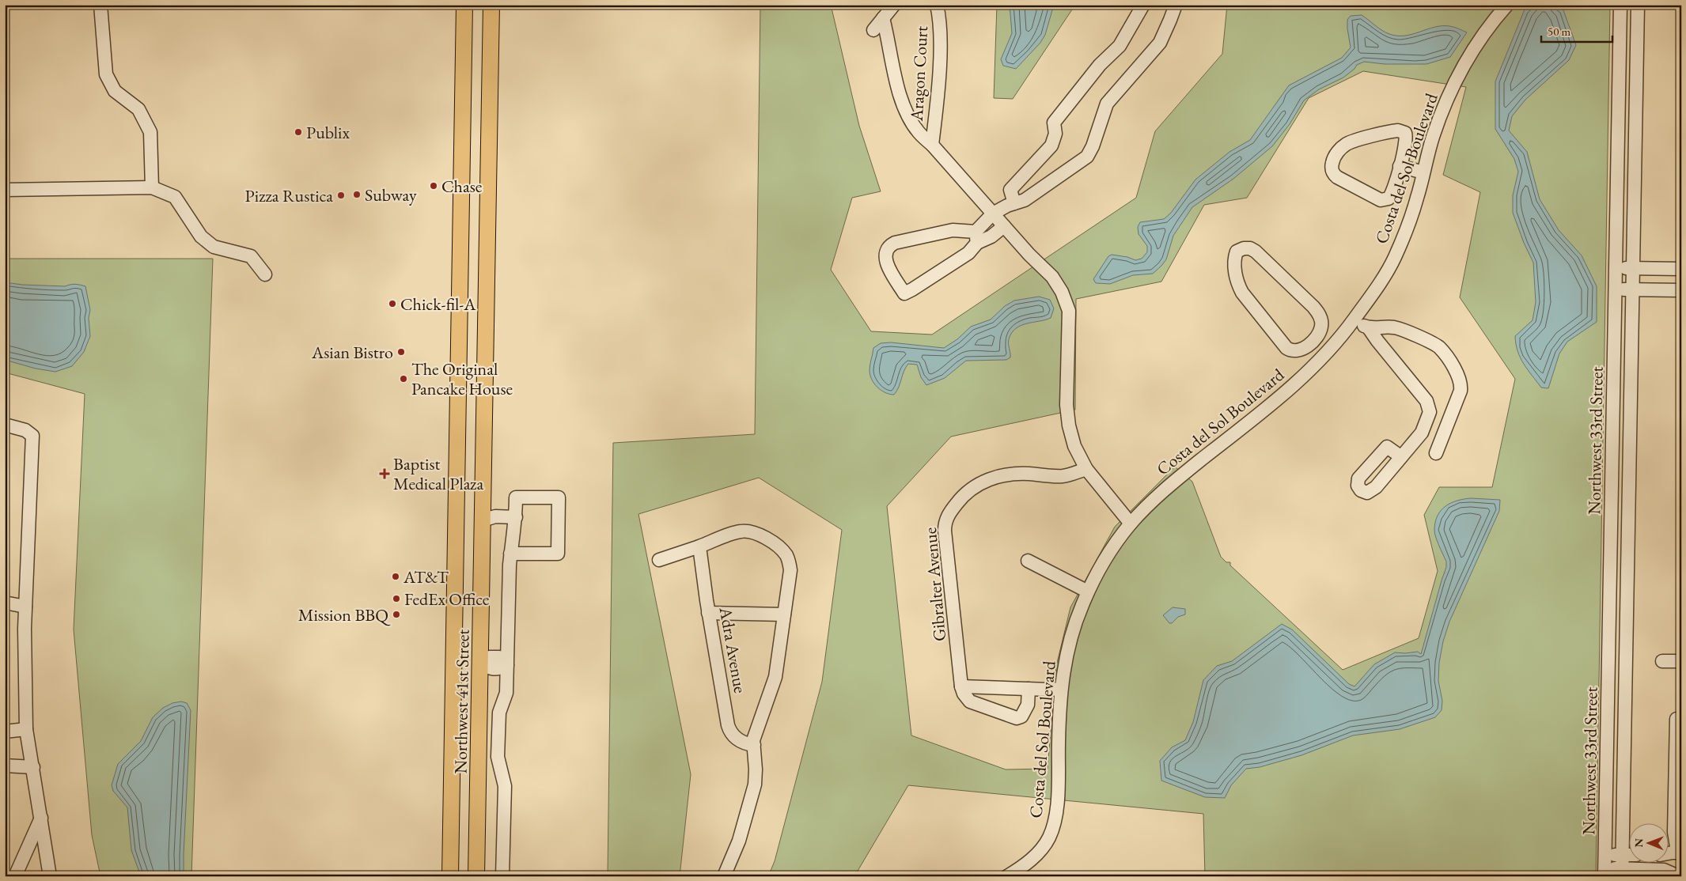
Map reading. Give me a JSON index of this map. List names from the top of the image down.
{
  "streets": {
    "main road": ["Northwest 41st Street"],
    "street": [
      "Aragon Court",
      "Costa del Sol Boulevard",
      "Northwest 33rd Street",
      "Gibralter Avenue",
      "Adra Avenue"
    ]
  },
  "places": {
    "other": [
      "Publix",
      "Chase",
      "Subway",
      "Pizza Rustica",
      "Chick-fil-A",
      "Asian Bistro",
      "The Original Pancake House",
      "AT&T",
      "FedEx Office",
      "Mission BBQ"
    ],
    "health": ["Baptist Medical Plaza"]
  },
  "scale_bar": "50 m",
  "north": "left"
}
